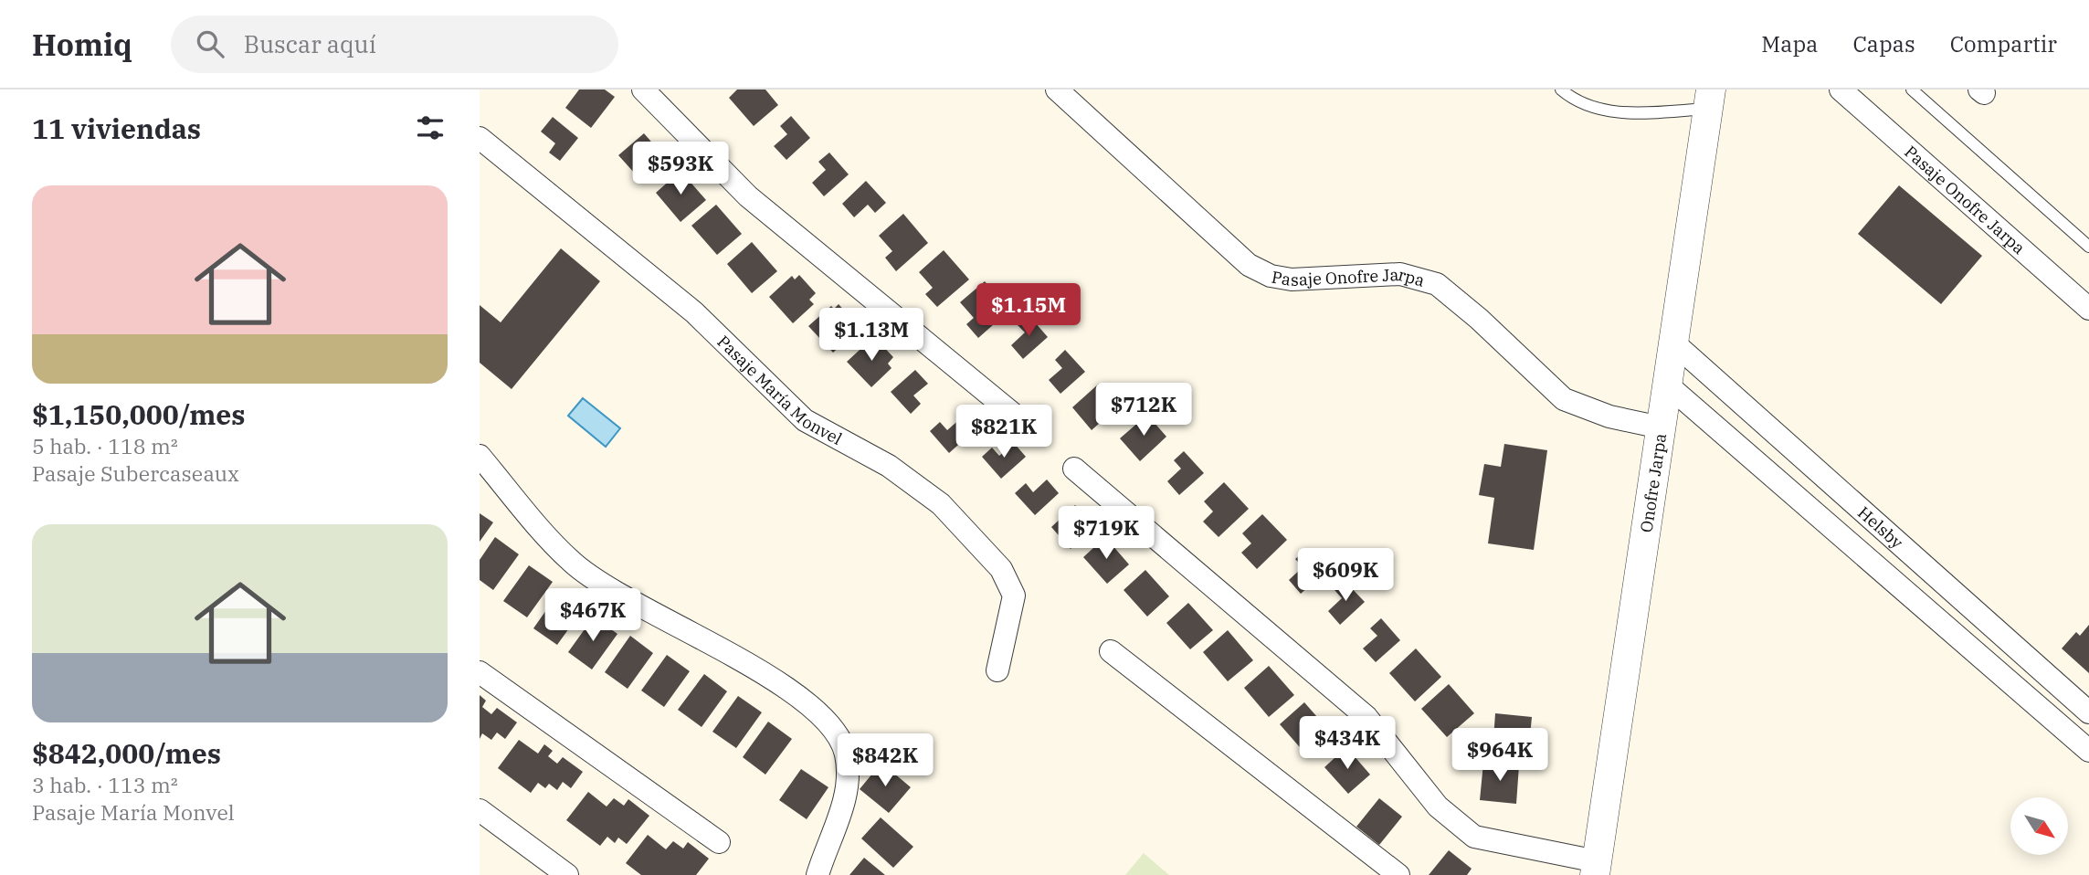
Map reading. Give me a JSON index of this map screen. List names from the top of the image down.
{
  "streets": {
    "street": [
      "Pasaje Onofre Jarpa",
      "Pasaje María Monvel",
      "Onofre Jarpa",
      "Helsby"
    ]
  },
  "crossings": [
    ["Pasaje Onofre Jarpa", "Onofre Jarpa"],
    ["Onofre Jarpa", "Helsby"]
  ],
  "north": "bottom right",
  "page": {
    "header": "Homiq",
    "search": "Buscar aquí",
    "nav": ["Mapa", "Capas", "Compartir"],
    "heading": "11 viviendas",
    "price": [
      "$593K",
      "$1.15M",
      "$1.13M",
      "$712K",
      "$821K",
      "$719K",
      "$609K",
      "$467K",
      "$434K",
      "$964K",
      "$842K"
    ],
    "list": [
      {
        "name": "$1,150,000/mes",
        "note": "5 hab. · 118 m² · Pasaje Subercaseaux"
      },
      {
        "name": "$842,000/mes",
        "note": "3 hab. · 113 m² · Pasaje María Monvel"
      }
    ]
  }
}
